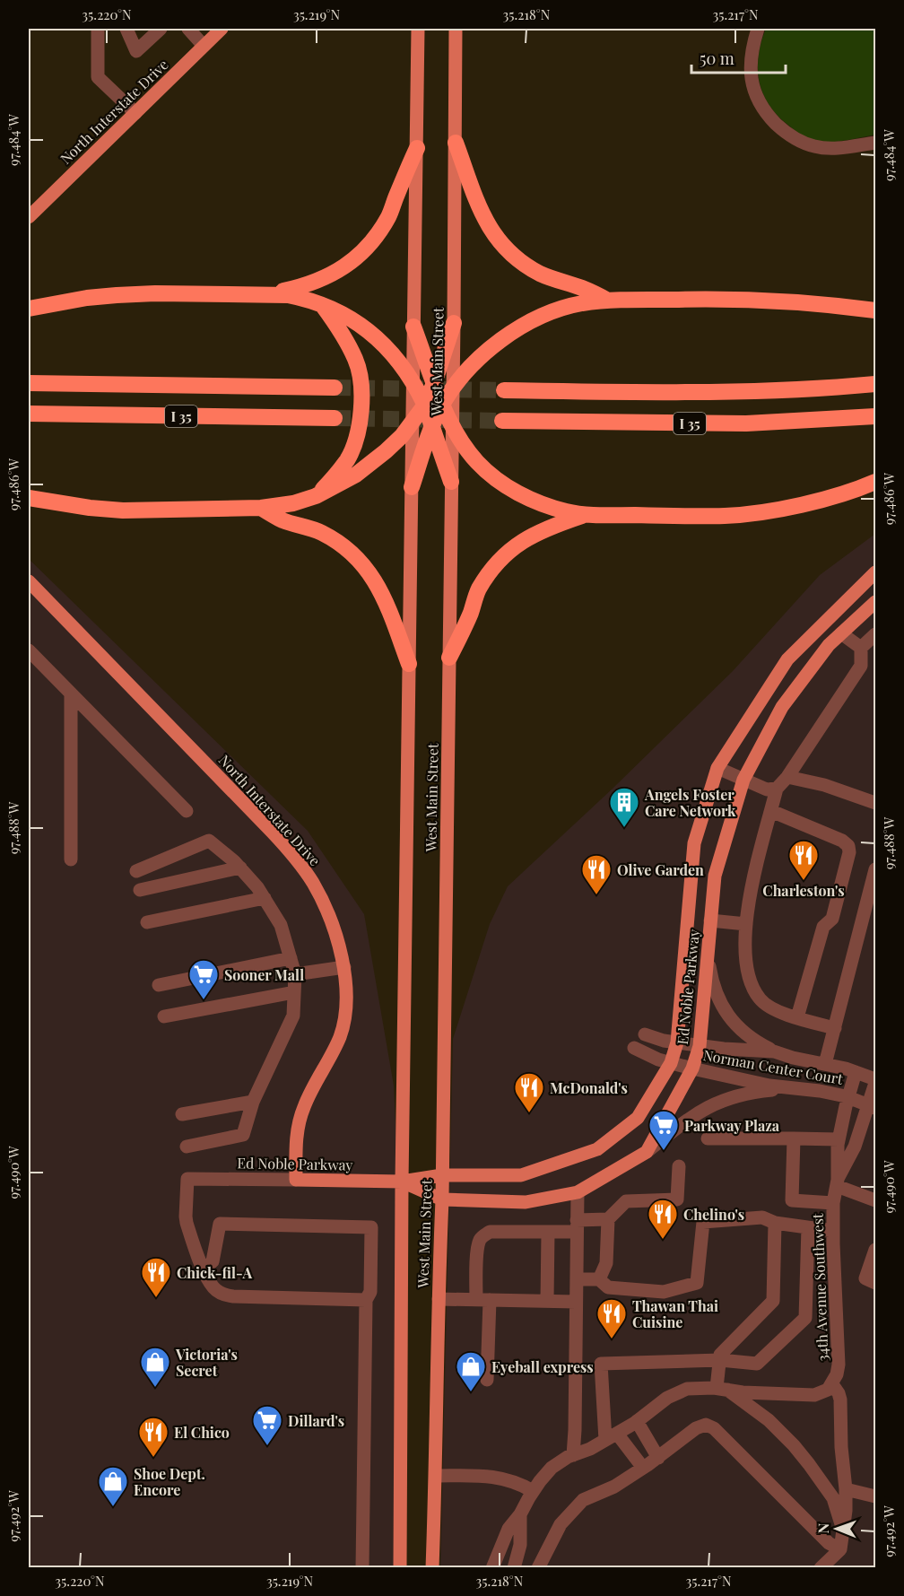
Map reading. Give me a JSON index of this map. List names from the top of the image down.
{
  "streets": {
    "highway": ["I 35"],
    "main road": ["North Interstate Drive", "West Main Street", "Ed Noble Parkway"],
    "street": ["Norman Center Court", "34th Avenue Southwest"]
  },
  "crossings": [
    ["North Interstate Drive", "Ed Noble Parkway"],
    ["West Main Street", "Ed Noble Parkway"],
    ["Ed Noble Parkway", "Norman Center Court"],
    ["Norman Center Court", "34th Avenue Southwest"]
  ],
  "places": {
    "building": ["Angels Foster Care Network"],
    "restaurant": [
      "Charleston's",
      "Olive Garden",
      "McDonald's",
      "Chelino's",
      "Chick-fil-A",
      "Thawan Thai Cuisine",
      "El Chico"
    ],
    "supermarket": ["Sooner Mall", "Parkway Plaza", "Dillard's"],
    "shop": ["Victoria's Secret", "Eyeball express", "Shoe Dept. Encore"]
  },
  "scale_bar": "50 m",
  "north": "left",
  "coordinates": [
    "35.220°N",
    "35.219°N",
    "35.218°N",
    "35.217°N",
    "97.484°W",
    "97.486°W",
    "97.488°W",
    "97.490°W",
    "97.492°W"
  ]
}
